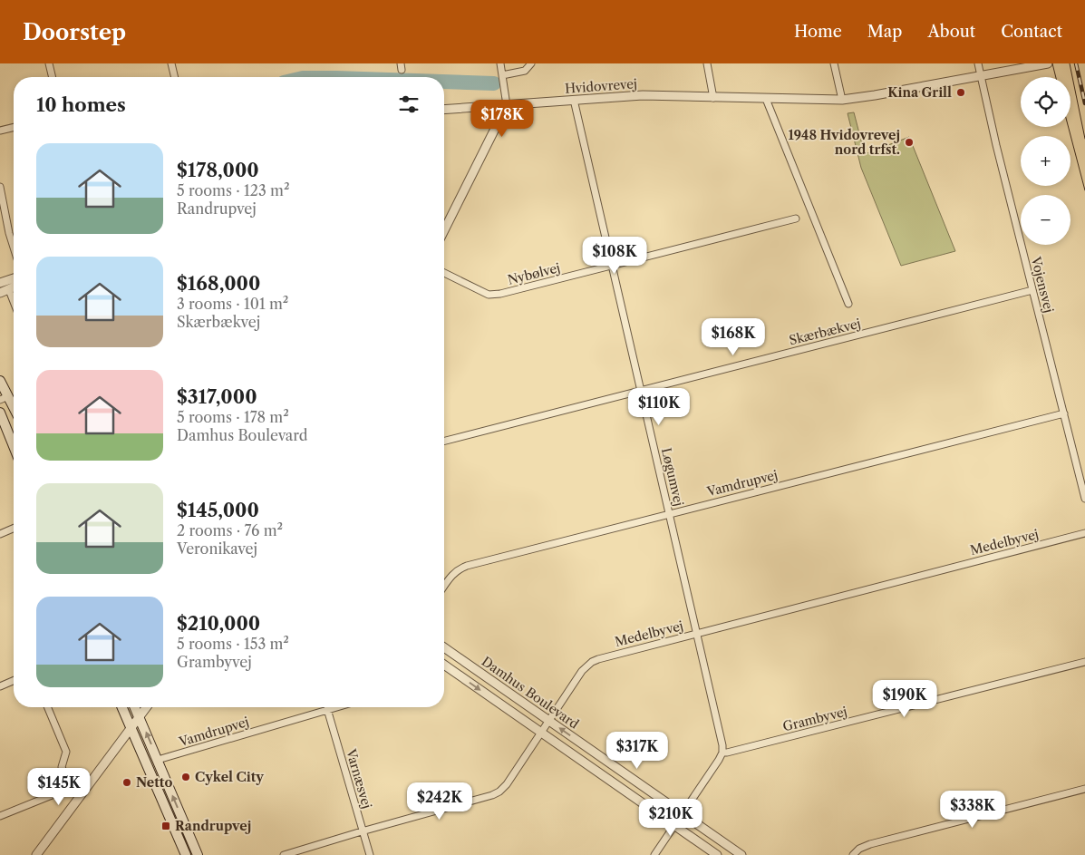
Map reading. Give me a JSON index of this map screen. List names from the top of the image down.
{
  "streets": {
    "street": [
      "Hvidovrevej",
      "Nybølvej",
      "Vojensvej",
      "Skærbækvej",
      "Løgumvej",
      "Vamdrupvej",
      "Medelbyvej",
      "Damhus Boulevard",
      "Grambyvej",
      "Varnæsvej"
    ]
  },
  "crossings": [
    ["Hvidovrevej", "Vojensvej"],
    ["Hvidovrevej", "Løgumvej"],
    ["Nybølvej", "Løgumvej"],
    ["Vojensvej", "Skærbækvej"],
    ["Vojensvej", "Vamdrupvej"],
    ["Skærbækvej", "Løgumvej"],
    ["Løgumvej", "Vamdrupvej"],
    ["Løgumvej", "Medelbyvej"],
    ["Løgumvej", "Grambyvej"],
    ["Vamdrupvej", "Varnæsvej"],
    ["Medelbyvej", "Damhus Boulevard"],
    ["Medelbyvej", "Varnæsvej"]
  ],
  "places": {
    "other": [
      "Kina Grill",
      "1948 Hvidovrevej nord trfst.",
      "Cykel City",
      "Netto"
    ],
    "transit": ["Randrupvej"]
  },
  "page": {
    "header": "Doorstep",
    "nav": [
      "Home",
      "Map",
      "About",
      "Contact"
    ],
    "map_buttons": ["+", "−"],
    "heading": "10 homes",
    "price": [
      "$178K",
      "$108K",
      "$168K",
      "$110K",
      "$190K",
      "$317K",
      "$145K",
      "$242K",
      "$338K",
      "$210K"
    ],
    "list": [
      {
        "name": "$178,000",
        "note": "5 rooms · 123 m² · Randrupvej"
      },
      {
        "name": "$168,000",
        "note": "3 rooms · 101 m² · Skærbækvej"
      },
      {
        "name": "$317,000",
        "note": "5 rooms · 178 m² · Damhus Boulevard"
      },
      {
        "name": "$145,000",
        "note": "2 rooms · 76 m² · Veronikavej"
      },
      {
        "name": "$210,000",
        "note": "5 rooms · 153 m² · Grambyvej"
      }
    ]
  }
}
